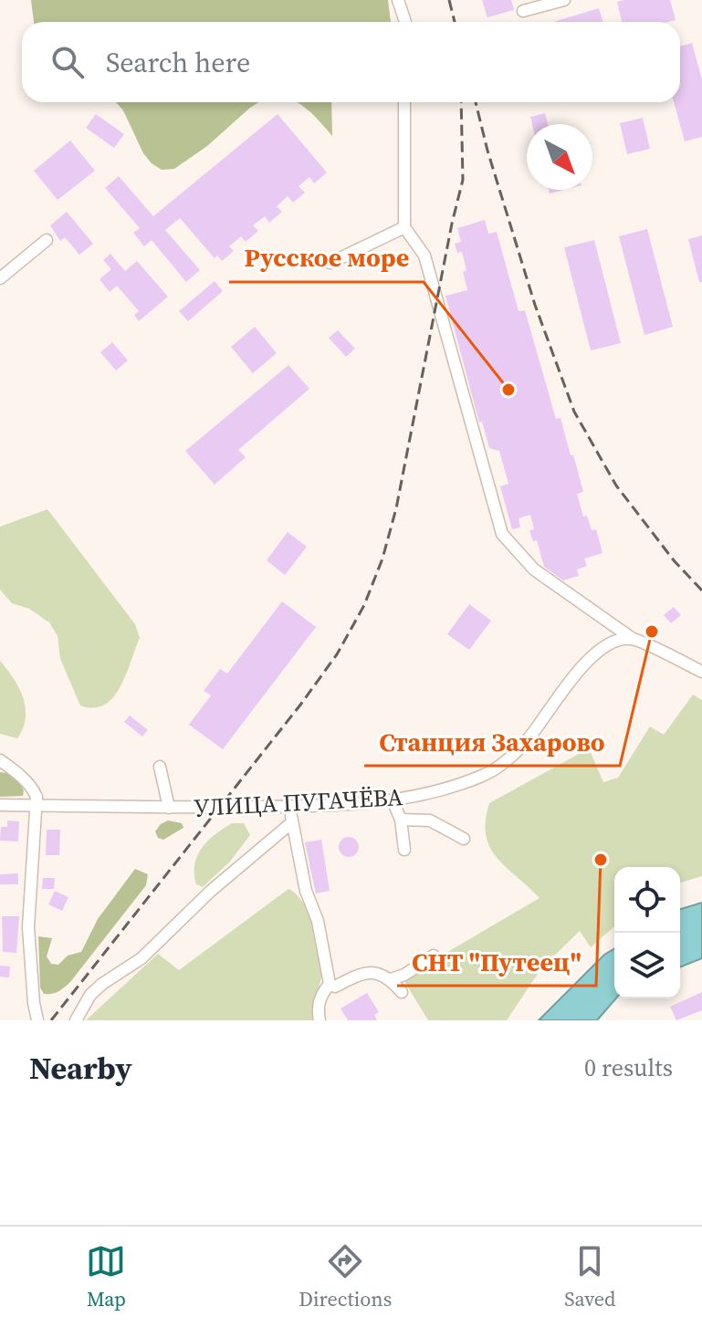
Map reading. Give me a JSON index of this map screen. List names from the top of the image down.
{
  "streets": {
    "street": ["УЛИЦА ПУГАЧЁВА"]
  },
  "places": ["Русское море", "Станция Захарово", "СНТ \"Путеец\""],
  "north": "bottom right",
  "page": {
    "search": "Search here",
    "heading": ["Nearby", "0 results"],
    "nav": ["Map", "Directions", "Saved"]
  }
}
